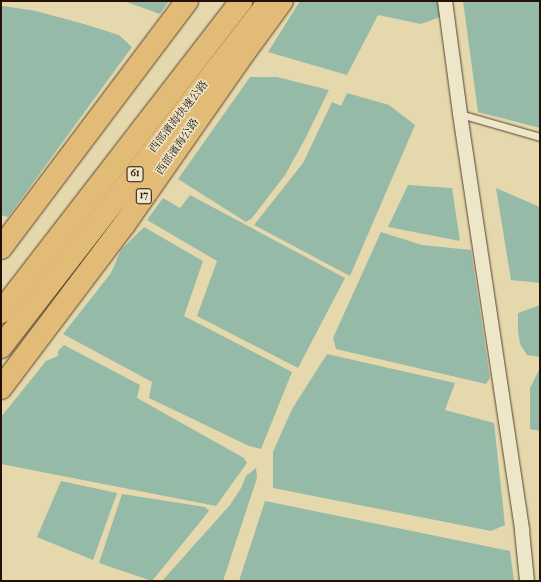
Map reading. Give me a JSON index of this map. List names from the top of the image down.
{
  "streets": {
    "main road": [
      "西部濱海快速公路",
      "西部濱海公路",
      "61",
      "17"
    ]
  }
}
